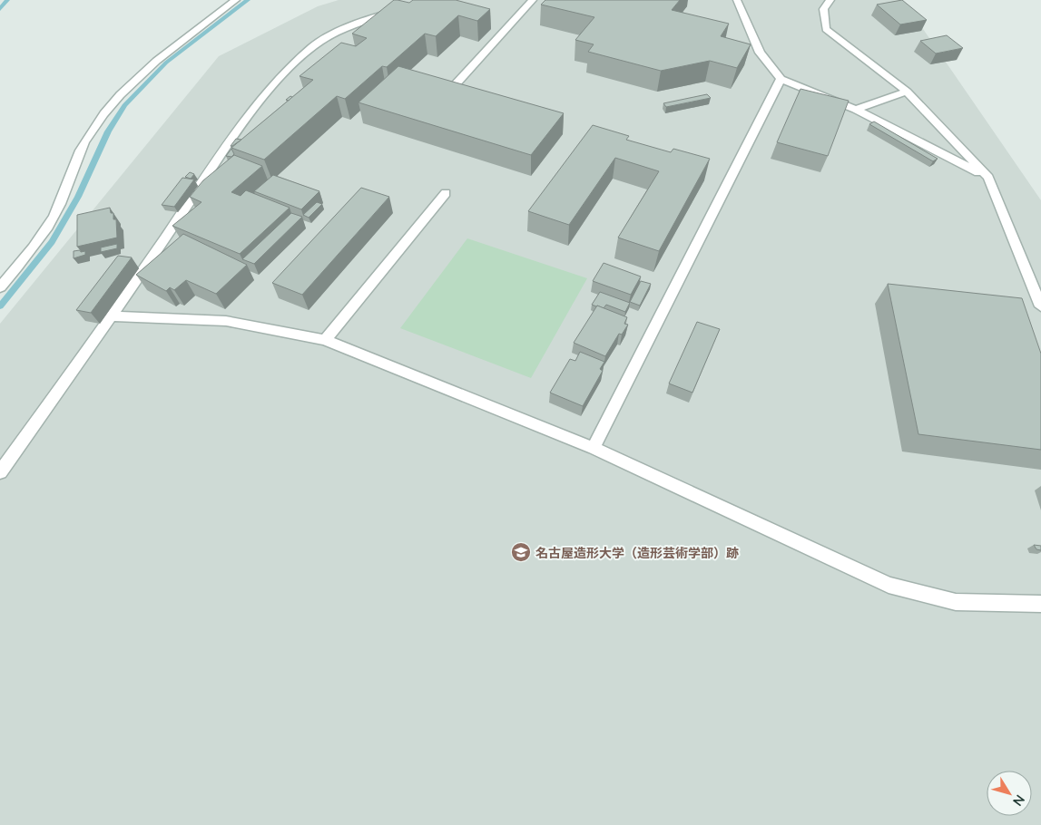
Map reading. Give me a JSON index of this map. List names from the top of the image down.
{
  "places": {
    "school or university": ["名古屋造形大学（造形芸術学部）跡"]
  },
  "north": "bottom right"
}
